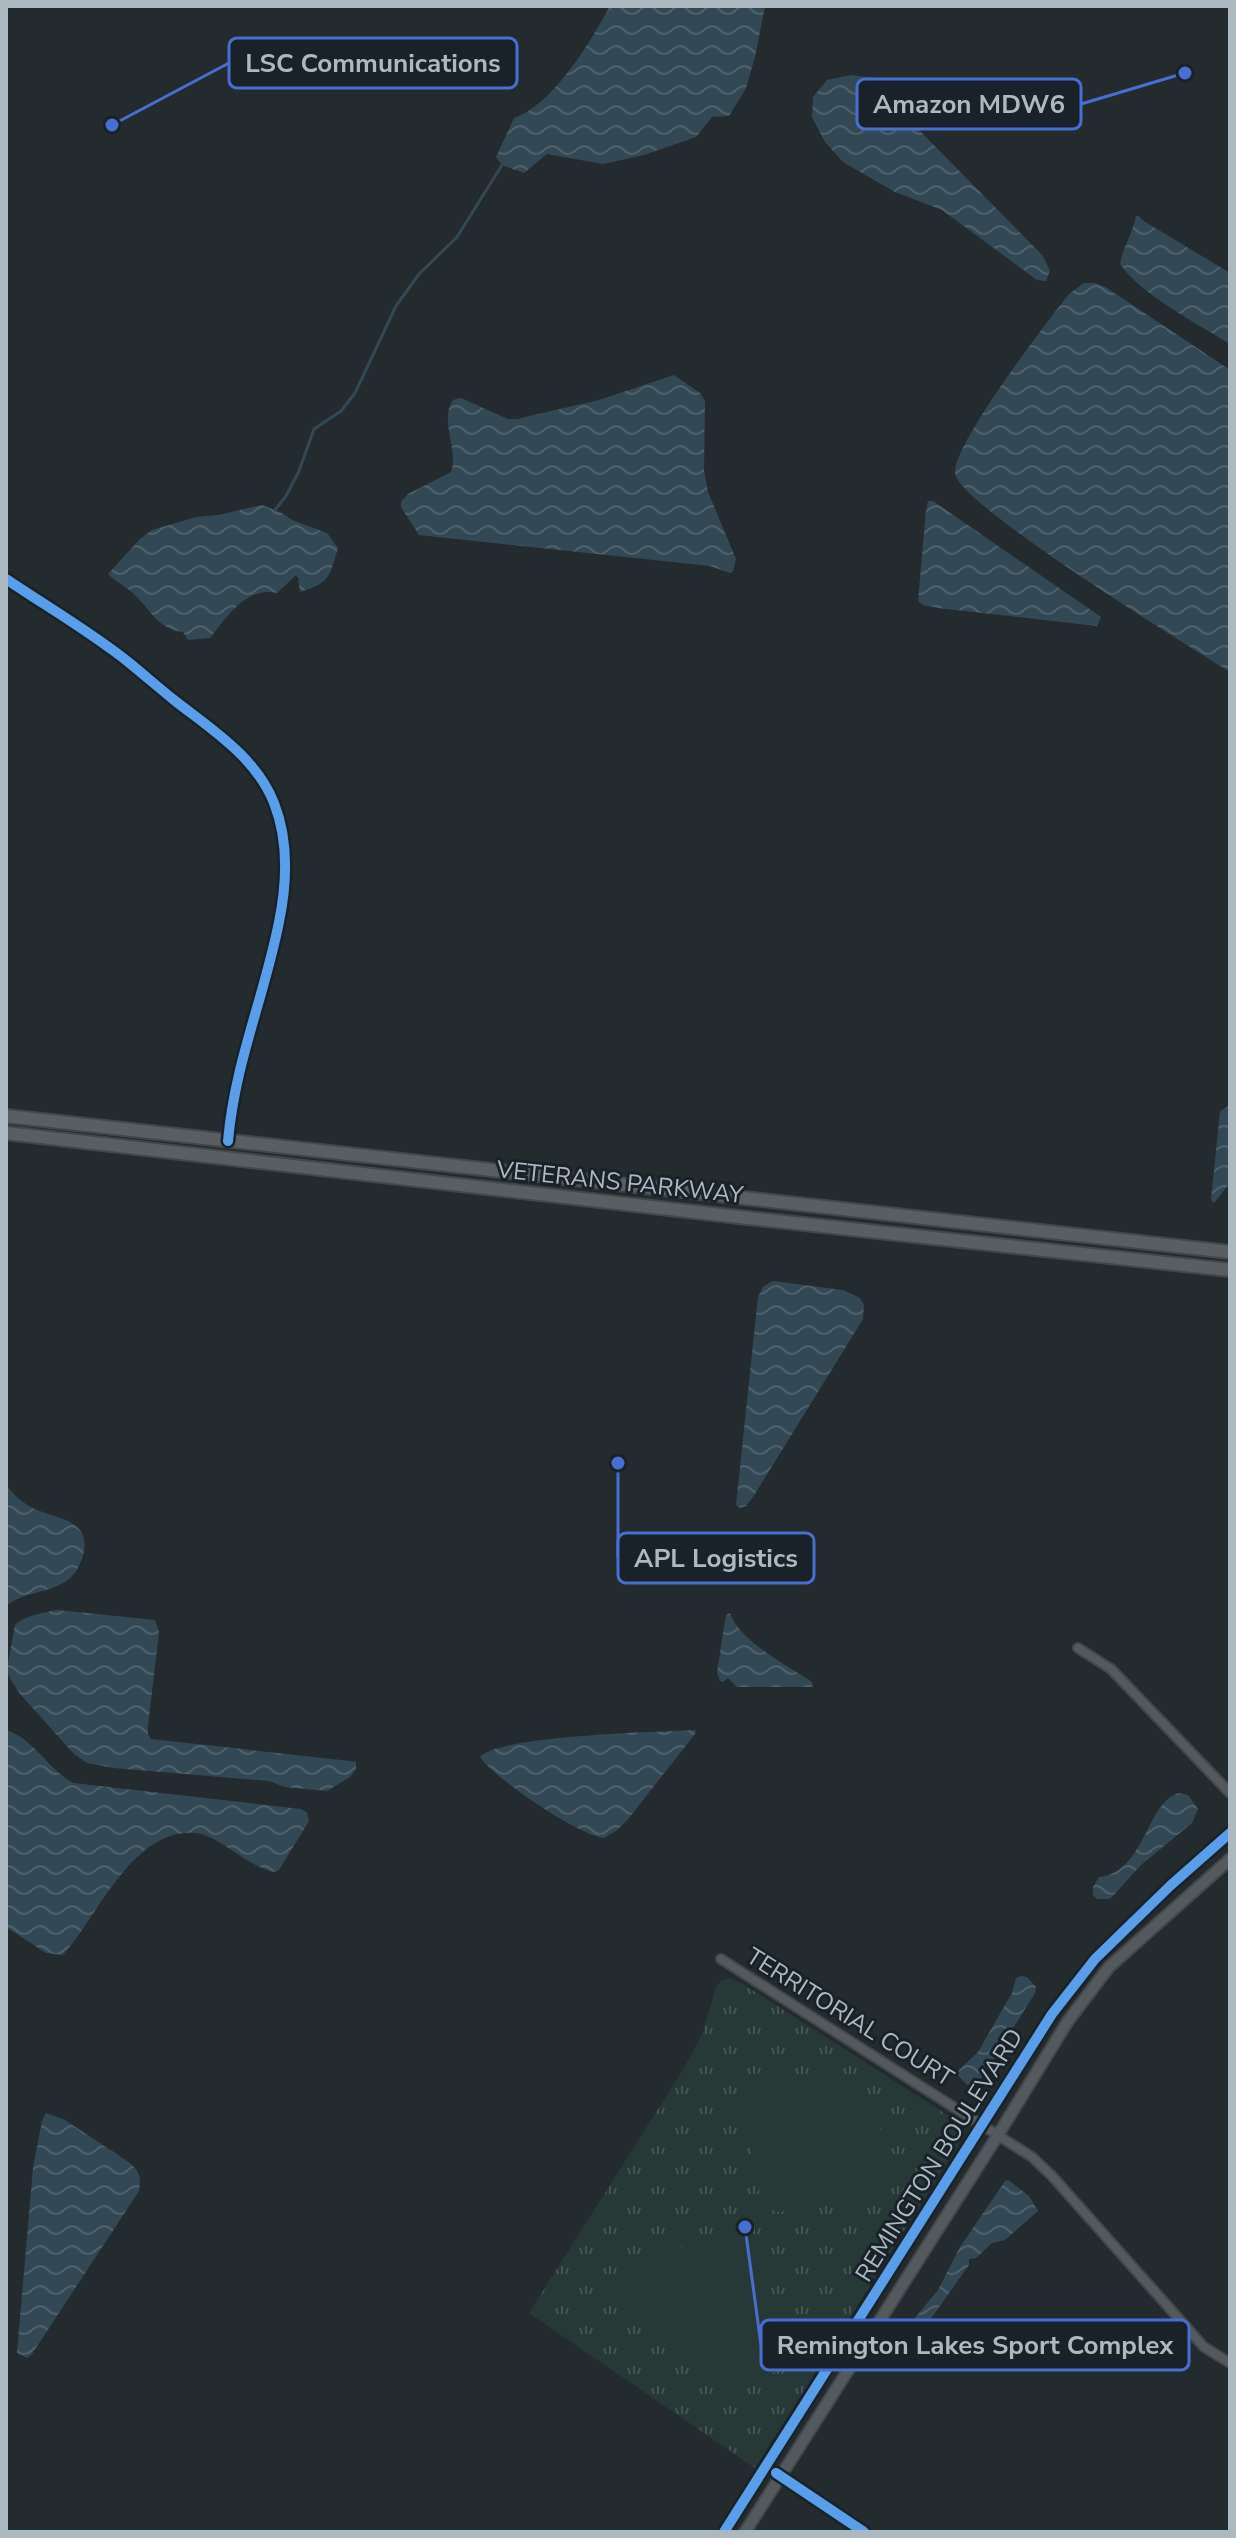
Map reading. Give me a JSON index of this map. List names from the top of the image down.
{
  "streets": {
    "main road": ["VETERANS PARKWAY"],
    "street": ["TERRITORIAL COURT", "REMINGTON BOULEVARD"]
  },
  "crossings": [
    ["TERRITORIAL COURT", "REMINGTON BOULEVARD"]
  ],
  "places": [
    "Amazon MDW6",
    "LSC Communications",
    "APL Logistics",
    "Remington Lakes Sport Complex"
  ]
}
